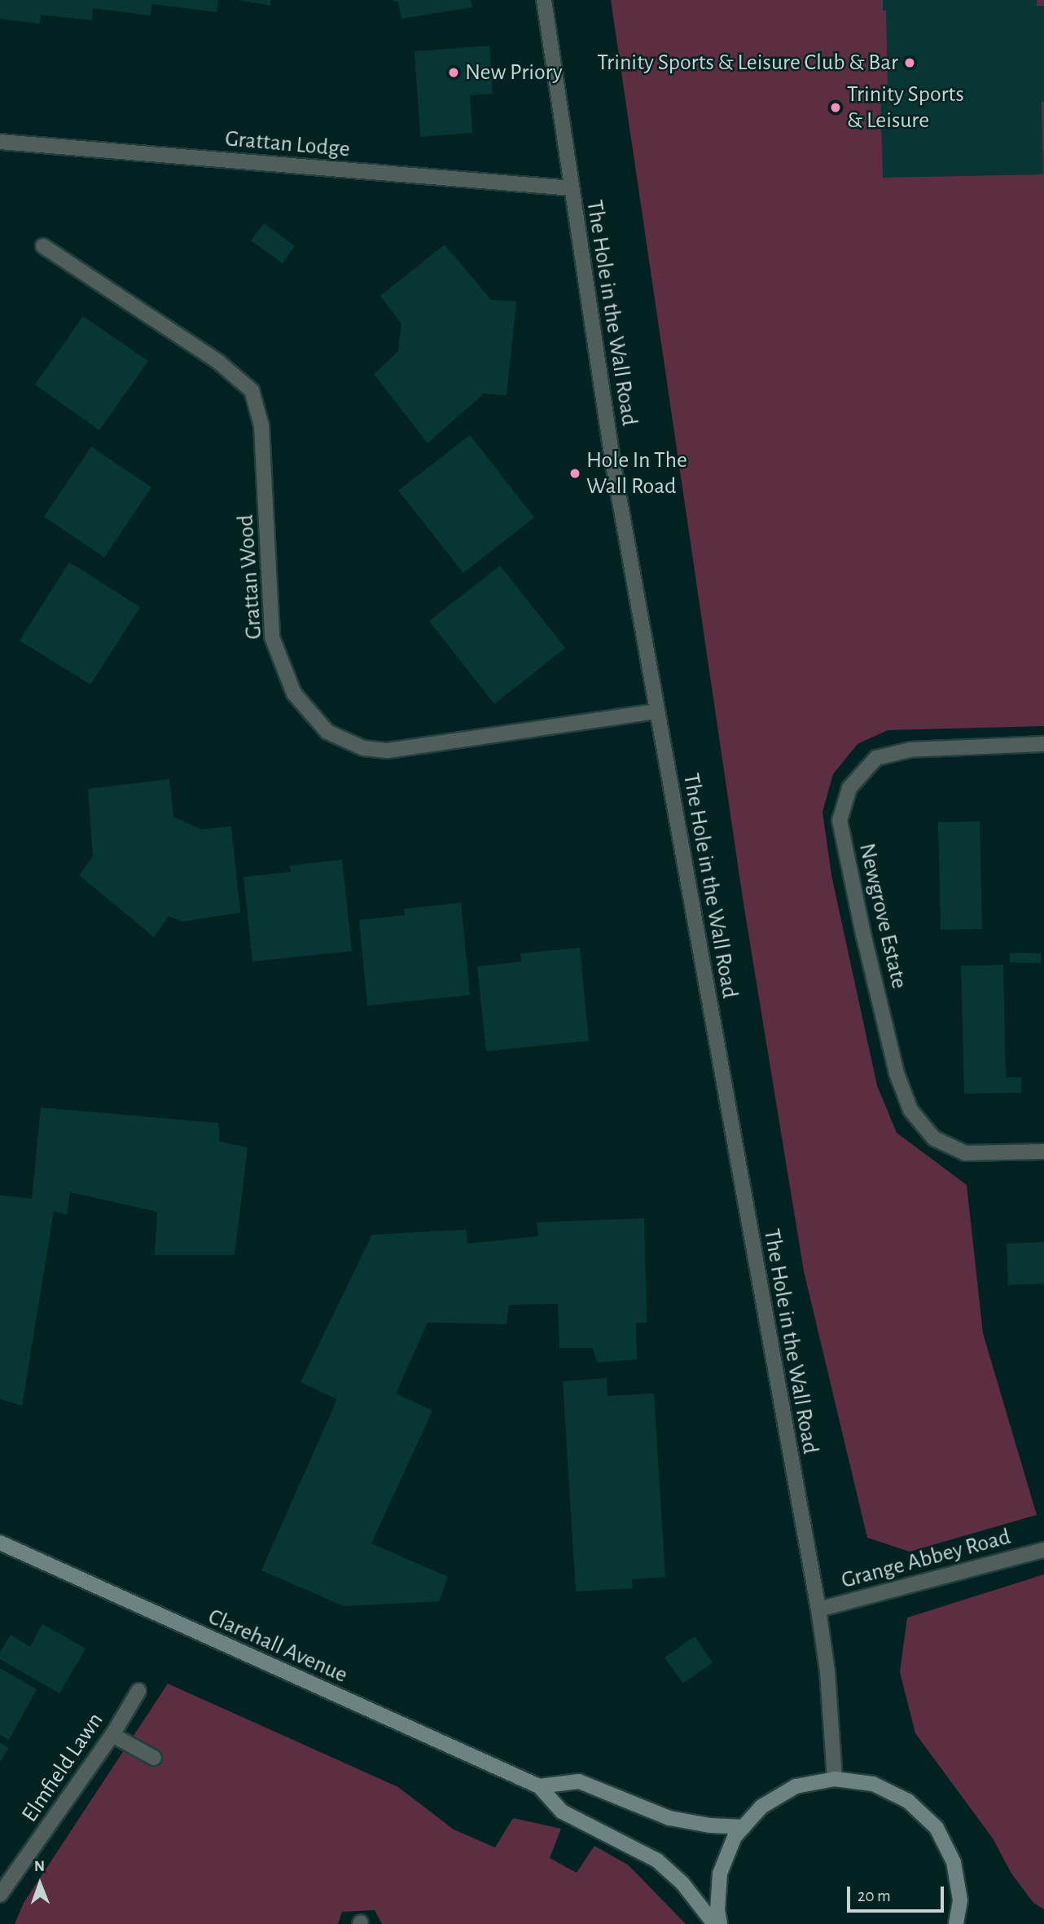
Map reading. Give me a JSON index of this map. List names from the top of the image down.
{
  "streets": {
    "main road": ["Clarehall Avenue"],
    "street": [
      "Grattan Lodge",
      "The Hole in the Wall Road",
      "Grattan Wood",
      "Newgrove Estate",
      "Grange Abbey Road",
      "Elmfield Lawn"
    ]
  },
  "crossings": [
    ["Grattan Lodge", "The Hole in the Wall Road"],
    ["The Hole in the Wall Road", "Grattan Wood"],
    ["The Hole in the Wall Road", "Grange Abbey Road"]
  ],
  "places": [
    "Trinity Sports & Leisure Club & Bar",
    "New Priory",
    "Trinity Sports & Leisure",
    "Hole In The Wall Road"
  ],
  "scale_bar": "20 m",
  "north": "top"
}
